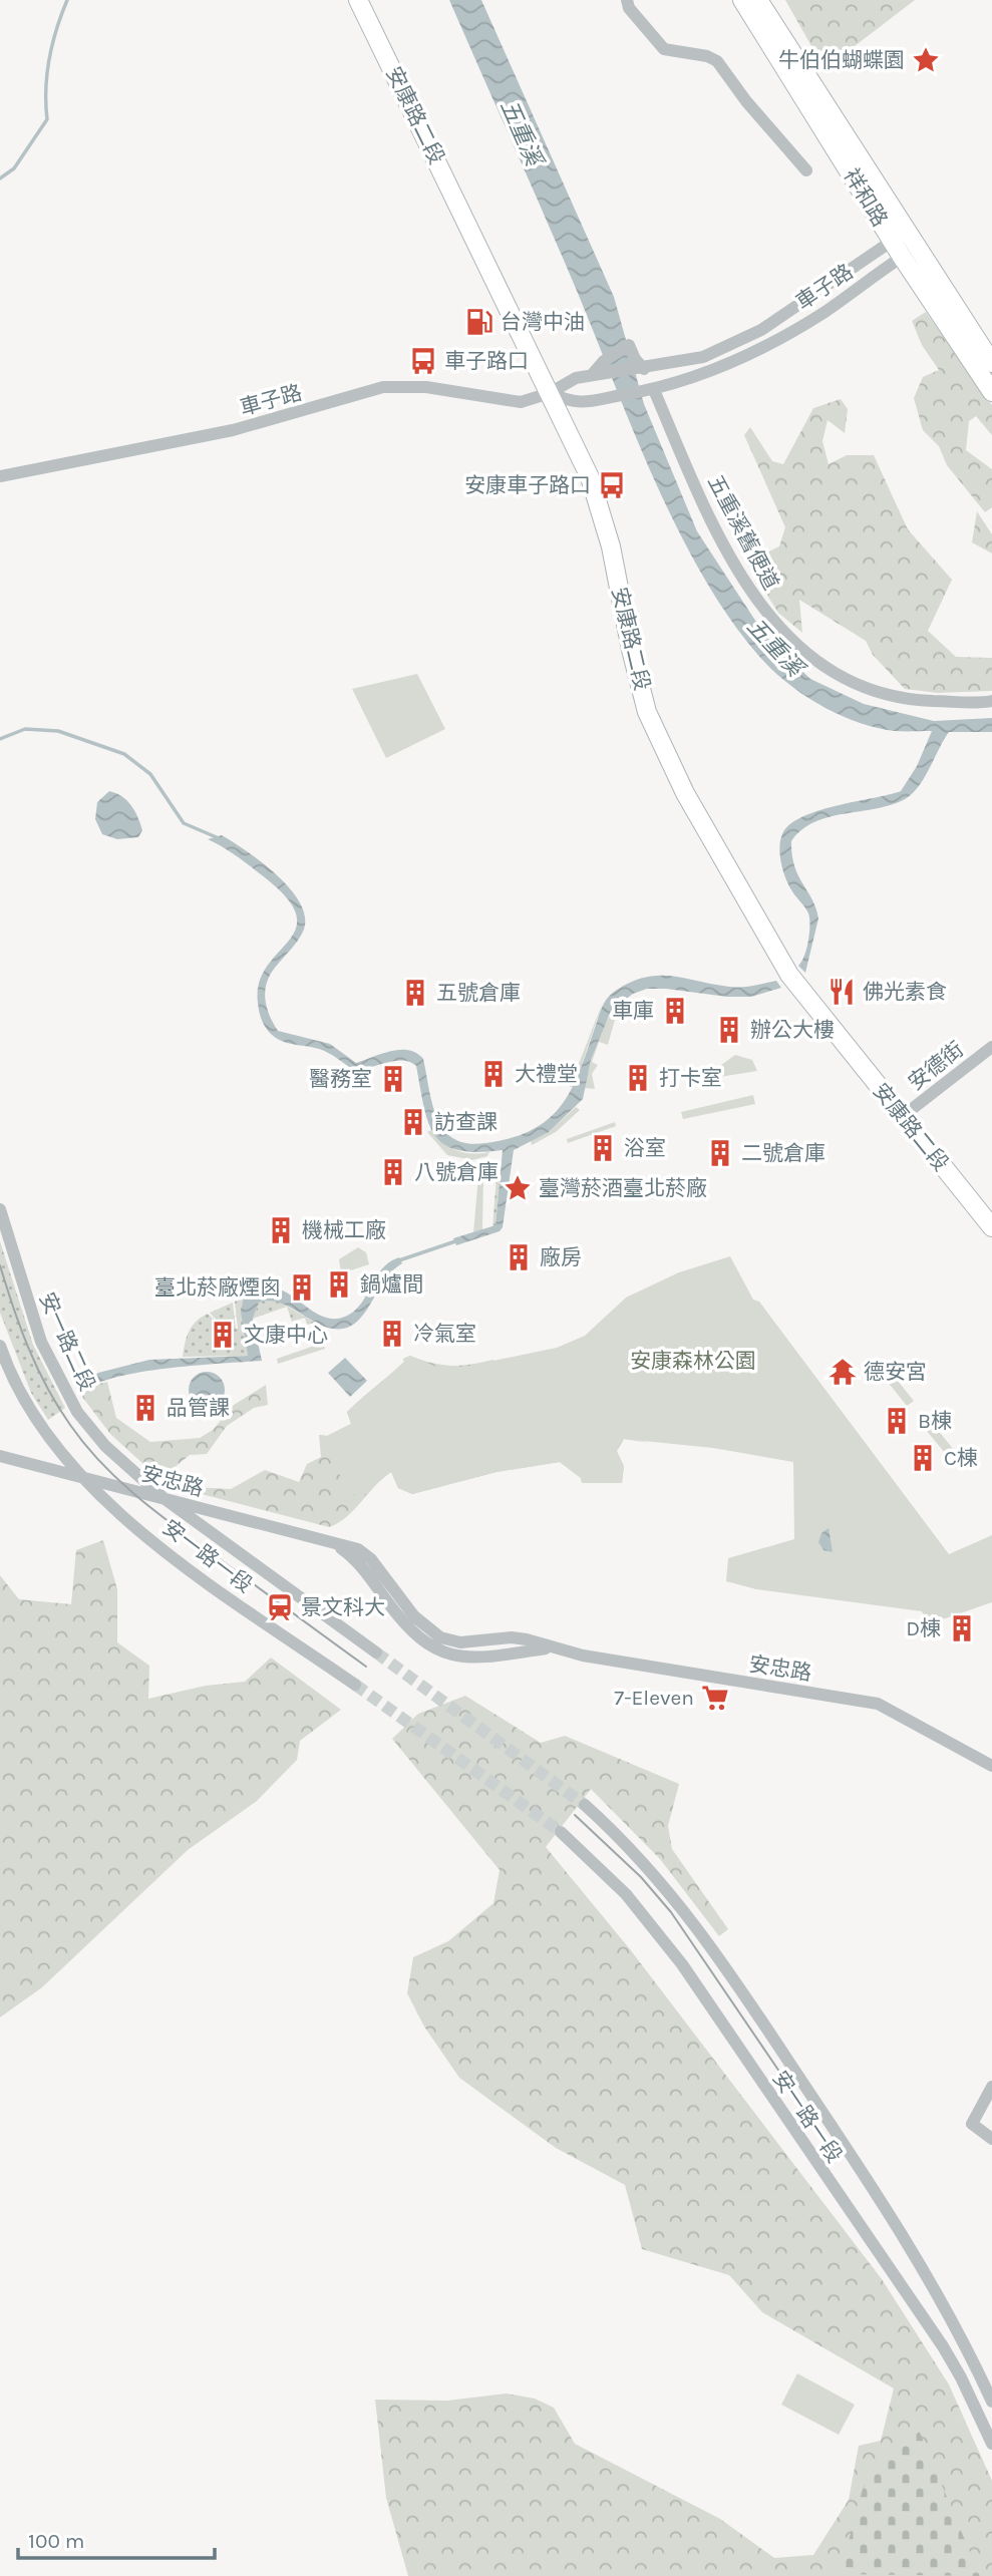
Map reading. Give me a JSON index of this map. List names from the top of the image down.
{
  "streets": {
    "main road": ["安康路二段", "祥和路"],
    "street": [
      "車子路",
      "五重溪舊便道",
      "安德街",
      "安一路二段",
      "安忠路",
      "安一路一段"
    ]
  },
  "crossings": [
    ["安康路二段", "車子路"],
    ["安康路二段", "安德街"],
    ["祥和路", "車子路"],
    ["車子路", "五重溪舊便道"],
    ["安一路二段", "安忠路"],
    ["安一路二段", "安一路一段"],
    ["安忠路", "安一路一段"]
  ],
  "water": ["五重溪"],
  "parks": ["安康森林公園"],
  "places": {
    "place": ["牛伯伯蝴蝶園", "臺灣菸酒臺北菸廠"],
    "fuel station": ["台灣中油"],
    "bus stop": ["車子路口", "安康車子路口"],
    "restaurant": ["佛光素食"],
    "building": [
      "五號倉庫",
      "車庫",
      "辦公大樓",
      "大禮堂",
      "打卡室",
      "醫務室",
      "訪查課",
      "浴室",
      "二號倉庫",
      "八號倉庫",
      "機械工廠",
      "廠房",
      "鍋爐間",
      "臺北菸廠煙囪",
      "冷氣室",
      "文康中心",
      "品管課",
      "B棟",
      "C棟",
      "D棟"
    ],
    "temple": ["德安宮"],
    "station": ["景文科大"],
    "supermarket": ["7-Eleven"]
  },
  "scale_bar": "100 m"
}
